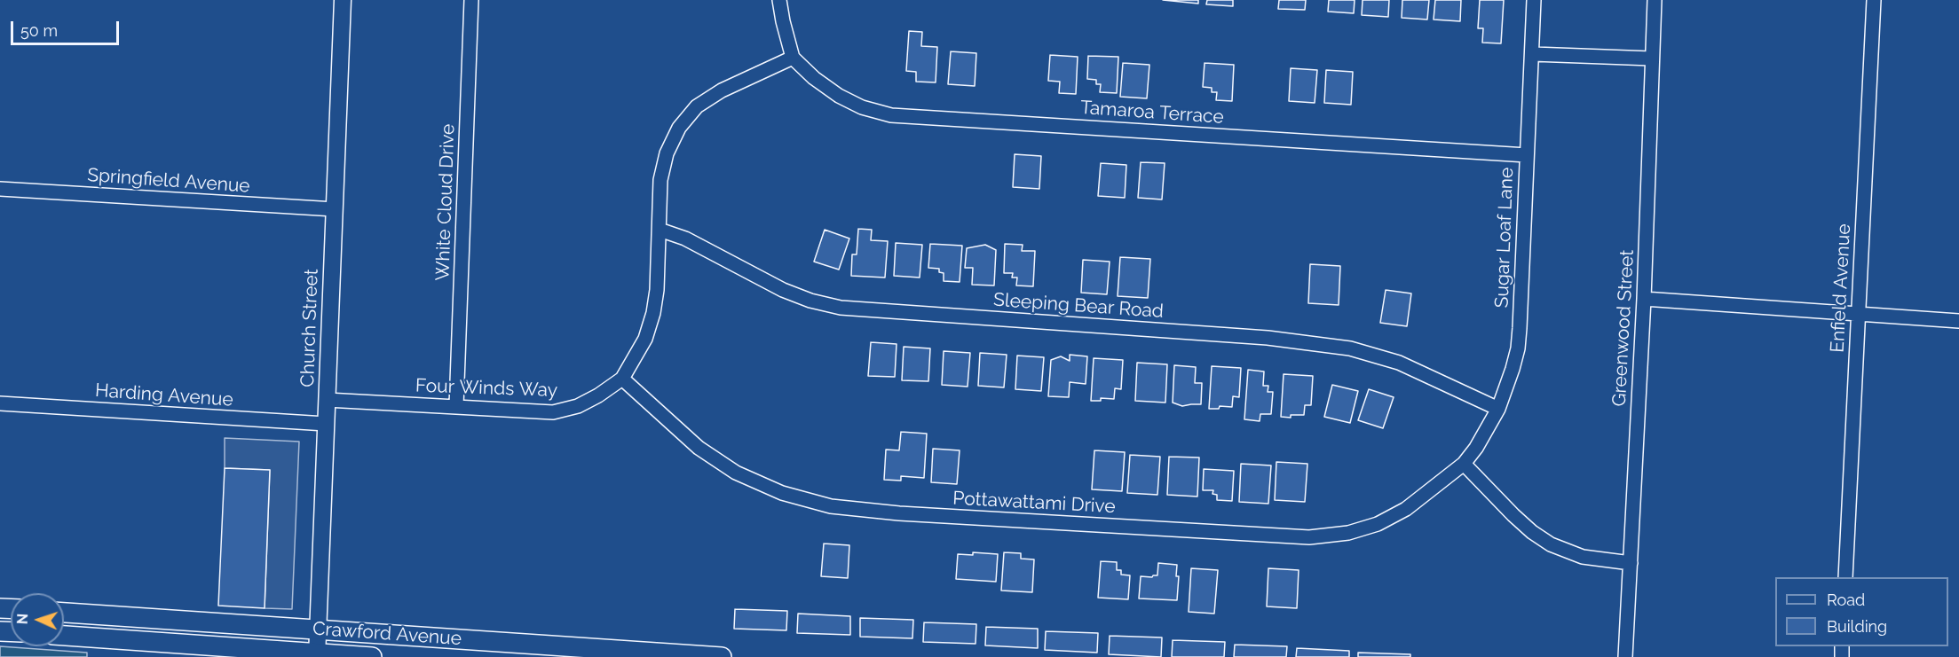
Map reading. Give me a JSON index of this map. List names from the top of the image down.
{
  "streets": {
    "main road": ["Crawford Avenue"],
    "street": [
      "Tamaroa Terrace",
      "Springfield Avenue",
      "White Cloud Drive",
      "Sugar Loaf Lane",
      "Enfield Avenue",
      "Sleeping Bear Road",
      "Church Street",
      "Greenwood Street",
      "Four Winds Way",
      "Harding Avenue",
      "Pottawattami Drive"
    ]
  },
  "crossings": [
    ["Tamaroa Terrace", "Sugar Loaf Lane"],
    ["Tamaroa Terrace", "Four Winds Way"],
    ["Springfield Avenue", "Church Street"],
    ["White Cloud Drive", "Four Winds Way"],
    ["Sugar Loaf Lane", "Sleeping Bear Road"],
    ["Sugar Loaf Lane", "Pottawattami Drive"],
    ["Sleeping Bear Road", "Four Winds Way"],
    ["Church Street", "Four Winds Way"],
    ["Church Street", "Harding Avenue"],
    ["Church Street", "Crawford Avenue"],
    ["Four Winds Way", "Pottawattami Drive"]
  ],
  "legend": ["Road", "Building"],
  "scale_bar": "50 m",
  "north": "left"
}
